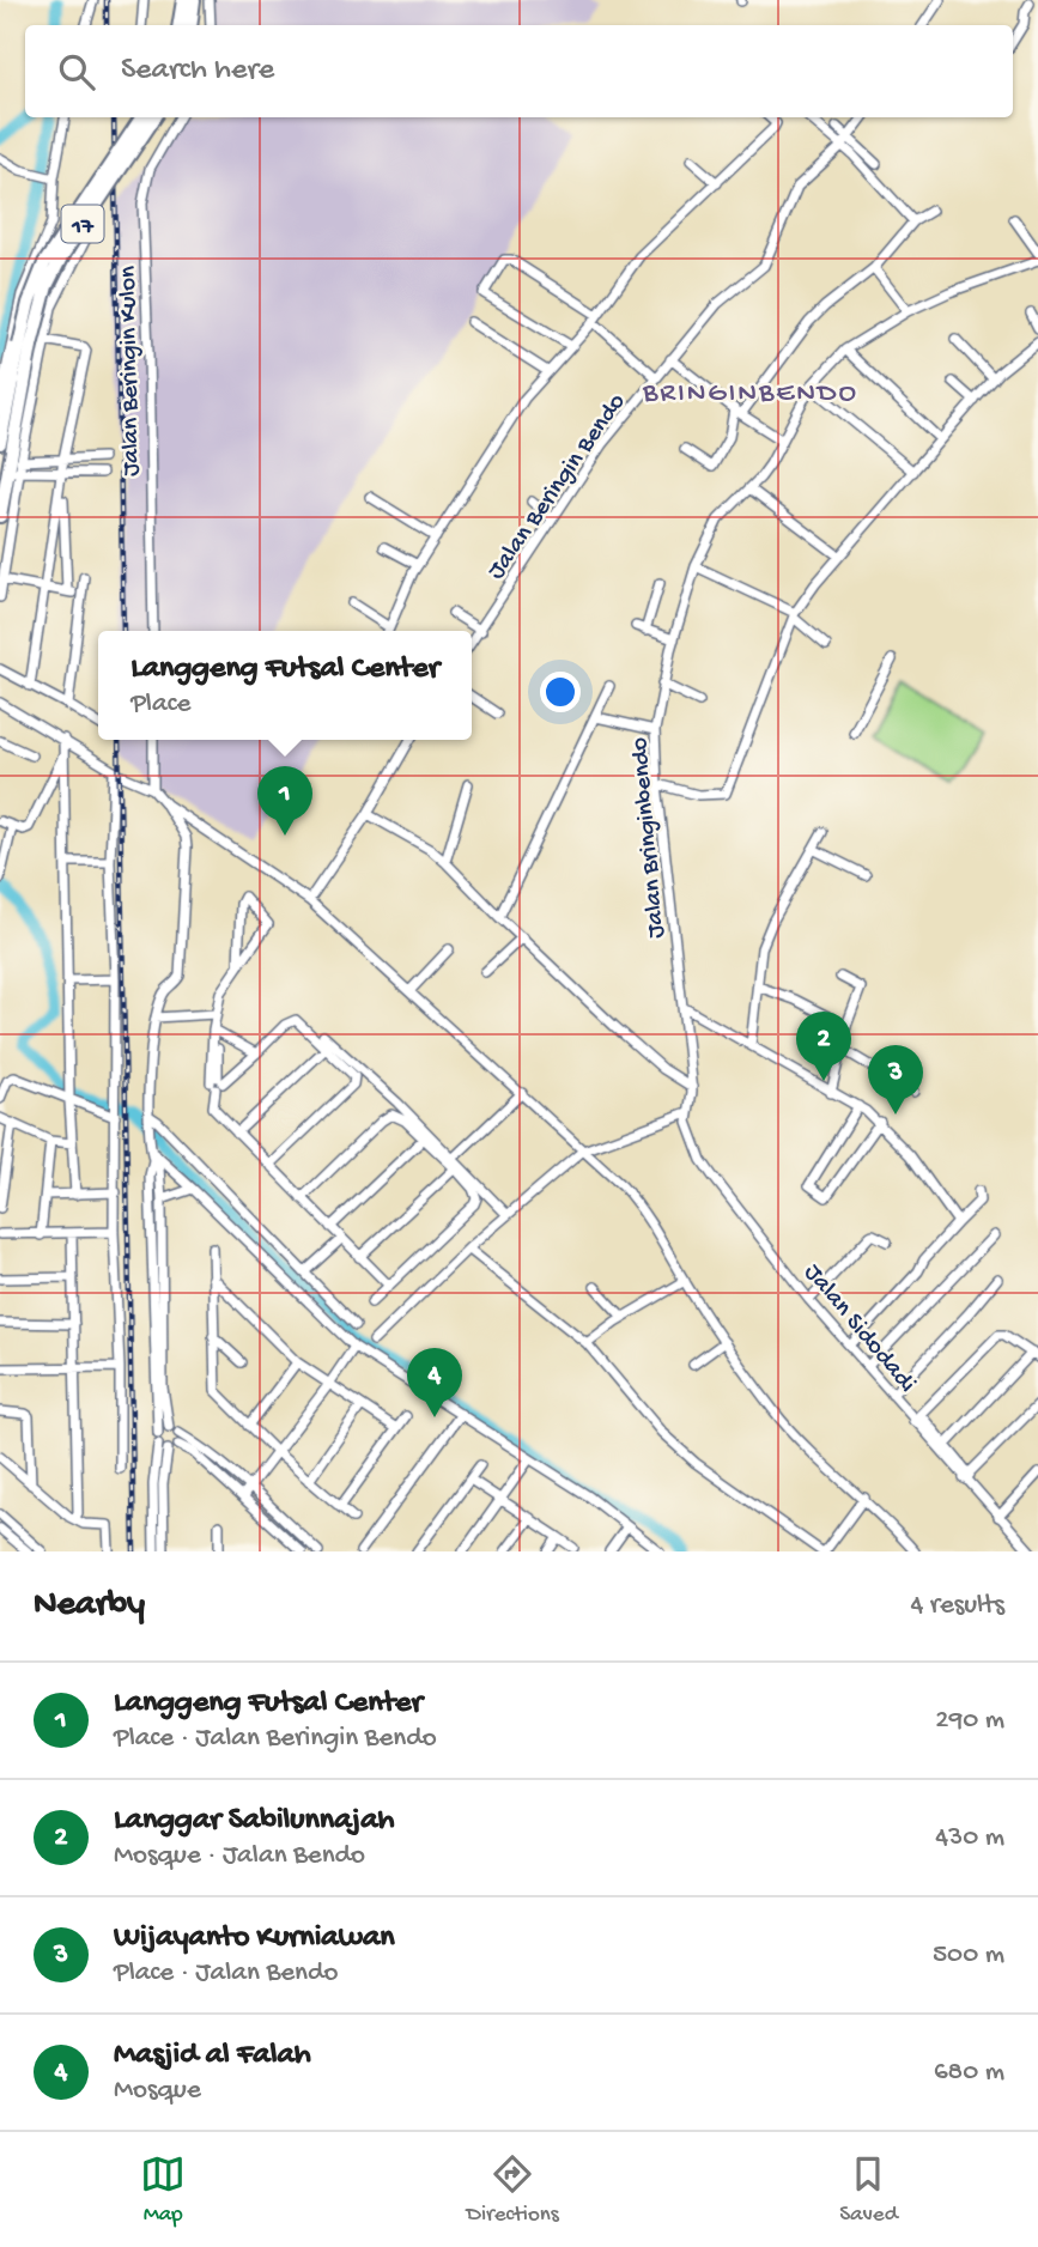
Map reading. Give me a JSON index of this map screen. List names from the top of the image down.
{
  "streets": {
    "highway": ["17"],
    "street": [
      "Jalan Beringin Kulon",
      "Jalan Beringin Bendo",
      "Jalan Bringinbendo",
      "Jalan Sidodadi"
    ]
  },
  "crossings": [
    ["Jalan Bringinbendo", "Jalan Sidodadi"]
  ],
  "districts": ["BRINGINBENDO"],
  "page": {
    "search": "Search here",
    "popup": ["Langgeng Futsal Center", "Place"],
    "pins": [
      "1",
      "2",
      "3",
      "4"
    ],
    "heading": ["Nearby", "4 results"],
    "list": [
      {
        "mark": "1",
        "name": "Langgeng Futsal Center",
        "note": "Place · Jalan Beringin Bendo",
        "value": "290 m"
      },
      {
        "mark": "2",
        "name": "Langgar Sabilunnajah",
        "note": "Mosque · Jalan Bendo",
        "value": "430 m"
      },
      {
        "mark": "3",
        "name": "Wijayanto Kurniawan",
        "note": "Place · Jalan Bendo",
        "value": "500 m"
      },
      {
        "mark": "4",
        "name": "Masjid al Falah",
        "note": "Mosque",
        "value": "680 m"
      }
    ],
    "nav": ["Map", "Directions", "Saved"]
  }
}
